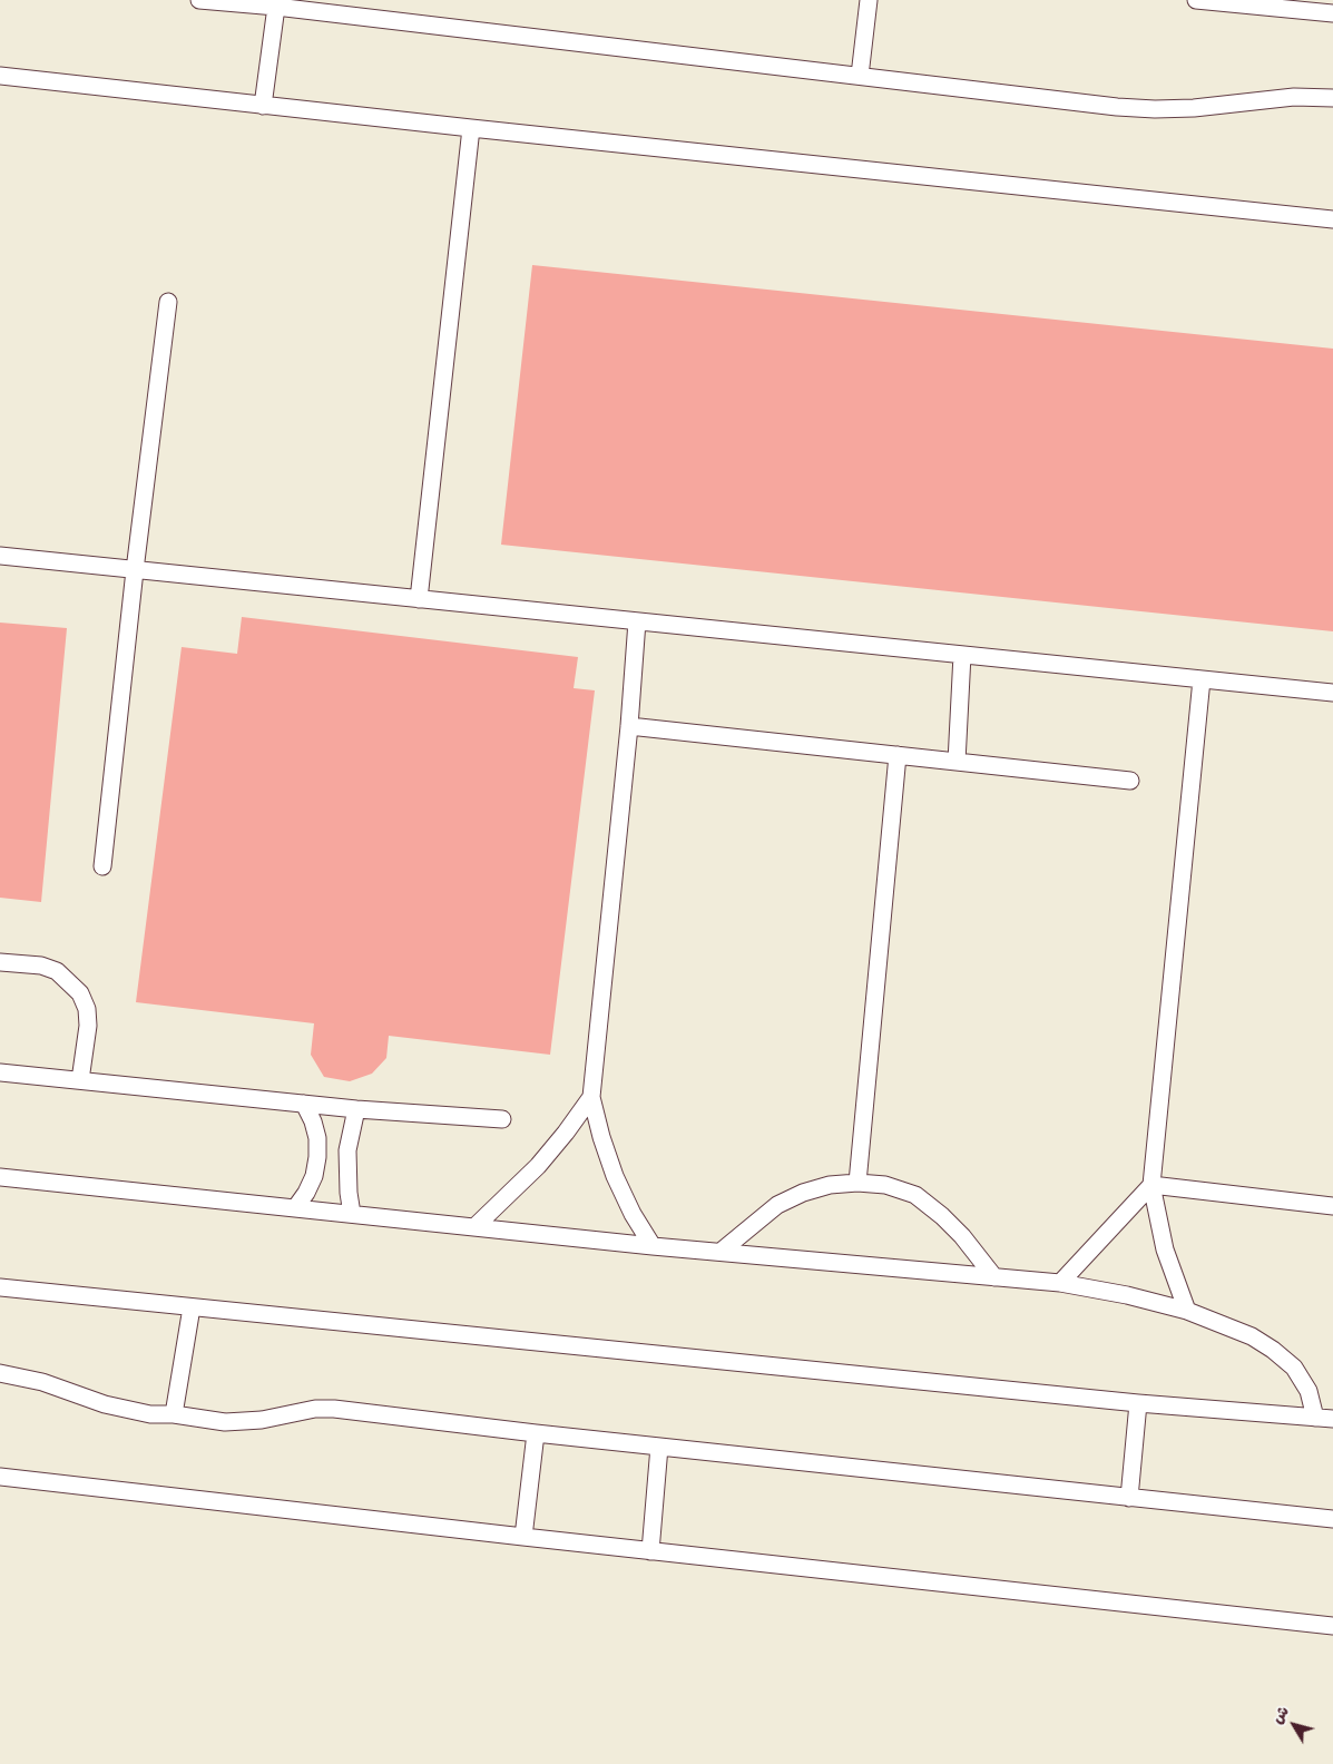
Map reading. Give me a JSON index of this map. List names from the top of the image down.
{
  "north": "top left"
}
